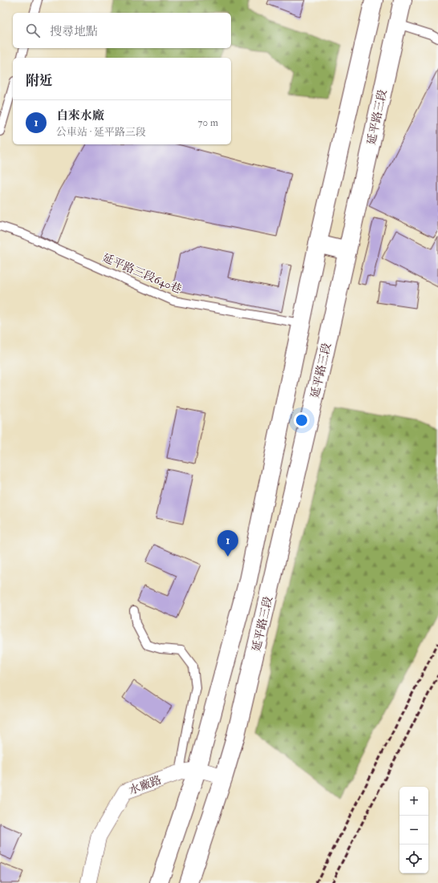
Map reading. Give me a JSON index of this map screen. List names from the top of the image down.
{
  "streets": {
    "main road": ["延平路三段"],
    "street": ["水廠路"],
    "lane": ["延平路三段640巷"]
  },
  "crossings": [
    ["延平路三段", "水廠路"]
  ],
  "page": {
    "search": "搜尋地點",
    "heading": "附近",
    "list": [
      {
        "mark": "1",
        "name": "自來水廠",
        "note": "公車站 · 延平路三段",
        "value": "70 m"
      }
    ],
    "pins": "1",
    "map_buttons": ["+", "−"]
  }
}
